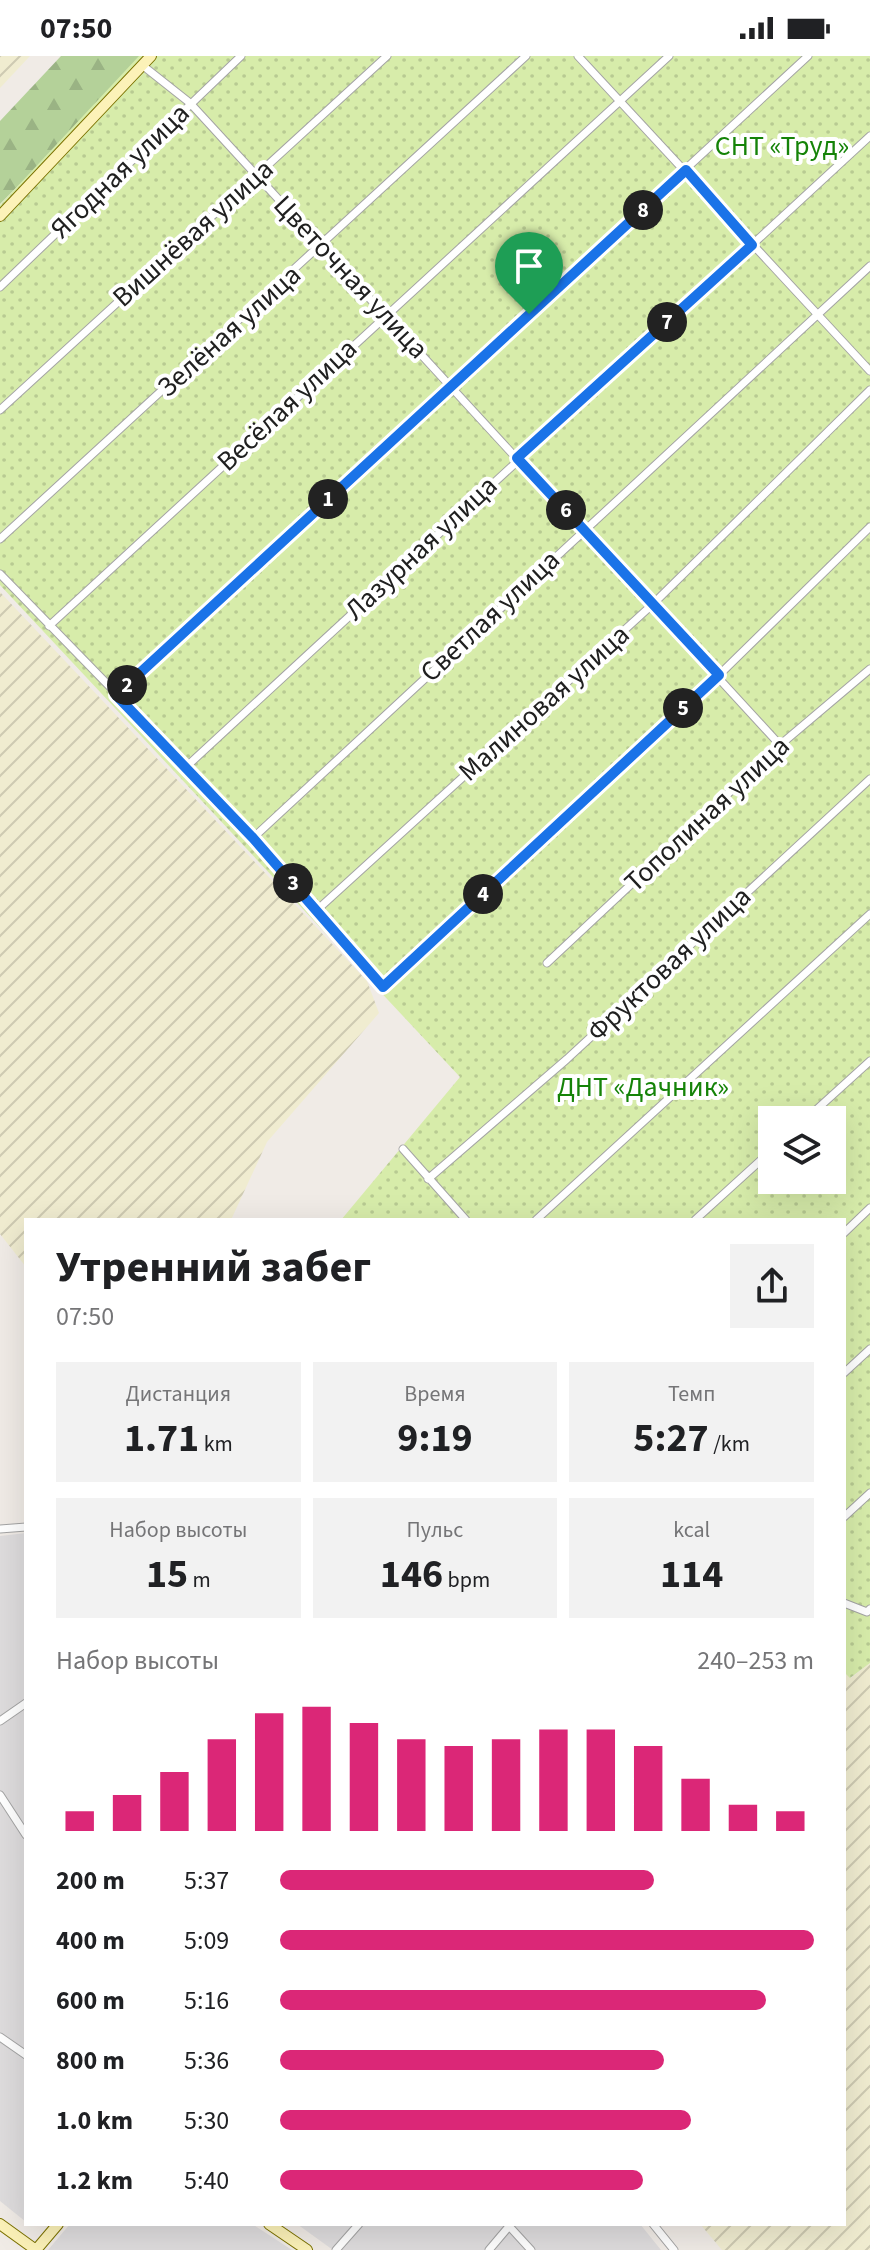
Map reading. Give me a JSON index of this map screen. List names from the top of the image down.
{
  "streets": {
    "street": [
      "Ягодная улица",
      "Вишнёвая улица",
      "Цветочная улица",
      "Зелёная улица",
      "Весёлая улица",
      "Лазурная улица",
      "Светлая улица",
      "Малиновая улица",
      "Тополиная улица",
      "Фруктовая улица"
    ]
  },
  "crossings": [
    ["Ягодная улица", "Цветочная улица"],
    ["Вишнёвая улица", "Цветочная улица"],
    ["Цветочная улица", "Зелёная улица"],
    ["Цветочная улица", "Весёлая улица"],
    ["Цветочная улица", "Лазурная улица"],
    ["Цветочная улица", "Светлая улица"],
    ["Цветочная улица", "Малиновая улица"],
    ["Цветочная улица", "Тополиная улица"]
  ],
  "parks": ["СНТ «Труд»", "ДНТ «Дачник»"],
  "page": {
    "status": "07:50",
    "pins": [
      "8",
      "7",
      "1",
      "6",
      "2",
      "5",
      "3",
      "4"
    ],
    "heading": ["Утренний забег", "07:50"],
    "stats": [
      ["Дистанция", "1.71 km"],
      ["Время", "9:19"],
      ["Темп", "5:27 /km"],
      ["Набор высоты", "15 m"],
      ["Пульс", "146 bpm"],
      ["kcal", "114"]
    ],
    "chart": ["Набор высоты", "240–253 m"],
    "list": [
      {
        "name": "200 m",
        "note": "5:37"
      },
      {
        "name": "400 m",
        "note": "5:09"
      },
      {
        "name": "600 m",
        "note": "5:16"
      },
      {
        "name": "800 m",
        "note": "5:36"
      },
      {
        "name": "1.0 km",
        "note": "5:30"
      },
      {
        "name": "1.2 km",
        "note": "5:40"
      }
    ]
  }
}
